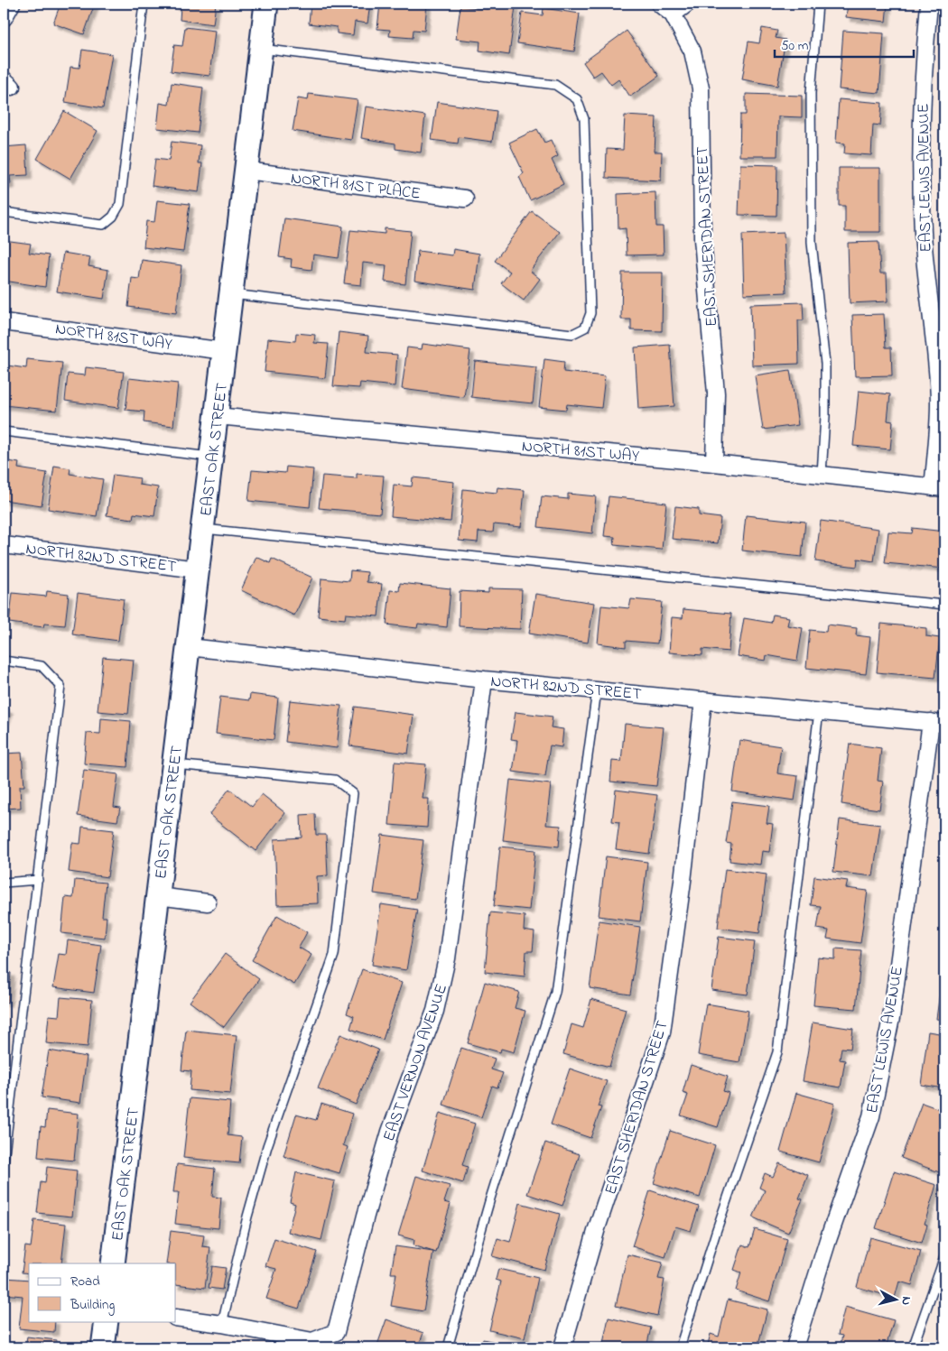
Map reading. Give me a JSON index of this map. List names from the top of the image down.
{
  "streets": {
    "street": [
      "EAST LEWIS AVENUE",
      "NORTH 81ST PLACE",
      "EAST SHERIDAN STREET",
      "NORTH 81ST WAY",
      "EAST OAK STREET",
      "NORTH 82ND STREET",
      "EAST VERNON AVENUE"
    ]
  },
  "crossings": [
    ["EAST LEWIS AVENUE", "NORTH 81ST WAY"],
    ["EAST LEWIS AVENUE", "NORTH 82ND STREET"],
    ["NORTH 81ST PLACE", "EAST OAK STREET"],
    ["EAST SHERIDAN STREET", "NORTH 81ST WAY"],
    ["EAST SHERIDAN STREET", "NORTH 82ND STREET"],
    ["NORTH 81ST WAY", "EAST OAK STREET"],
    ["EAST OAK STREET", "NORTH 82ND STREET"],
    ["NORTH 82ND STREET", "EAST VERNON AVENUE"]
  ],
  "legend": ["Road", "Building"],
  "scale_bar": "50 m",
  "north": "right"
}
